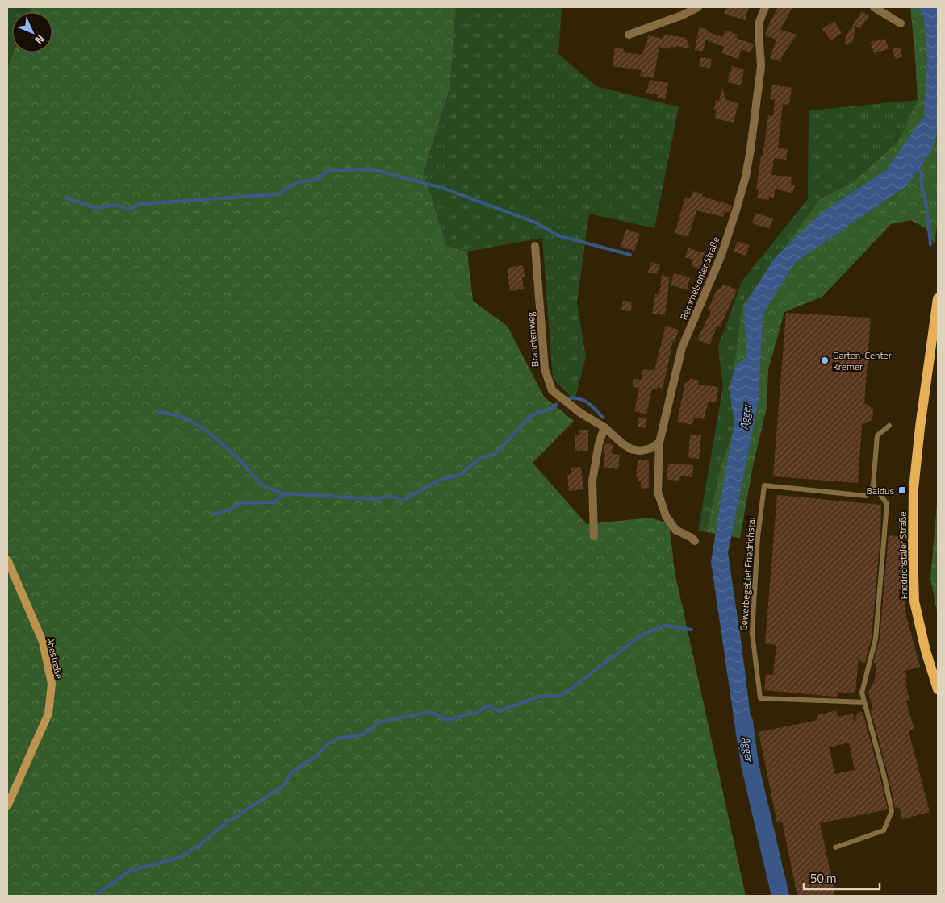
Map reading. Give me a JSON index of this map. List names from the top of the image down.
{
  "streets": {
    "main road": ["Friedrichstaler Straße", "Ahestraße"],
    "street": ["Remmelsohler Straße", "Branntenweg"],
    "lane": ["Gewerbegebiet Friedrichstal"]
  },
  "crossings": [
    ["Remmelsohler Straße", "Branntenweg"]
  ],
  "water": ["Agger"],
  "places": {
    "other": ["Garten-Center Kremer"],
    "transit": ["Baldus"]
  },
  "scale_bar": "50 m",
  "north": "bottom right"
}
